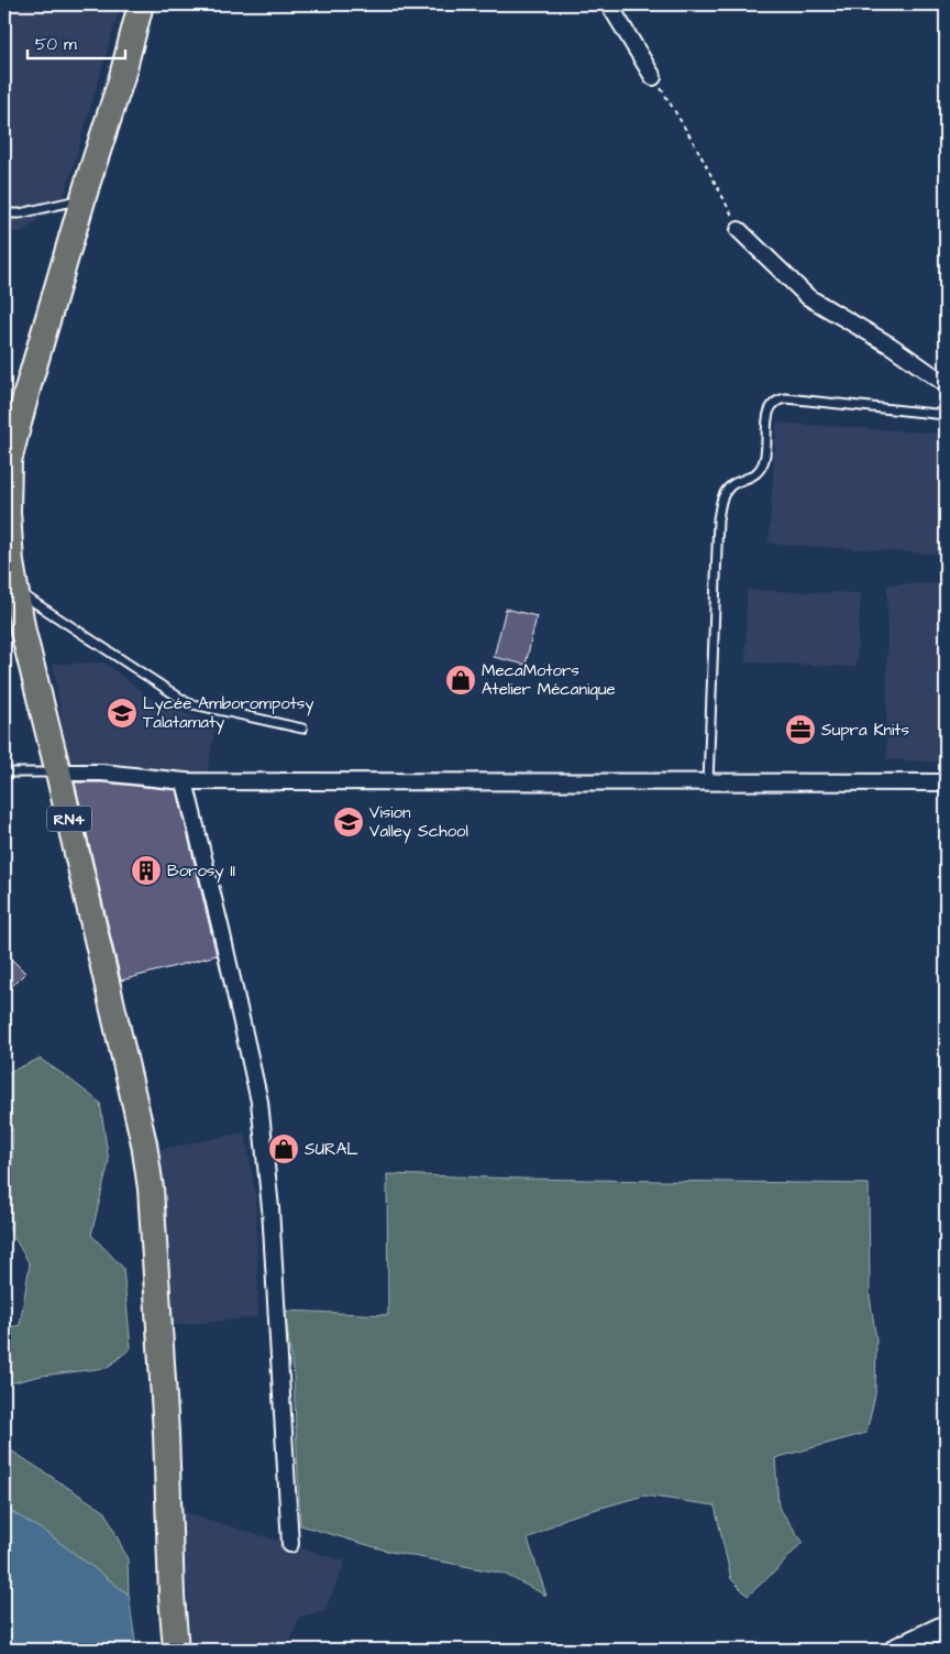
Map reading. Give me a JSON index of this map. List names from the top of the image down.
{
  "streets": {
    "main road": ["RN4"]
  },
  "places": {
    "shop": ["MecaMotors Atelier Mécanique", "SURAL"],
    "school or university": ["Lycée Amborompotsy Talatamaty", "Vision Valley School"],
    "office": ["Supra Knits"],
    "building": ["Borosy II"]
  },
  "scale_bar": "50 m"
}
